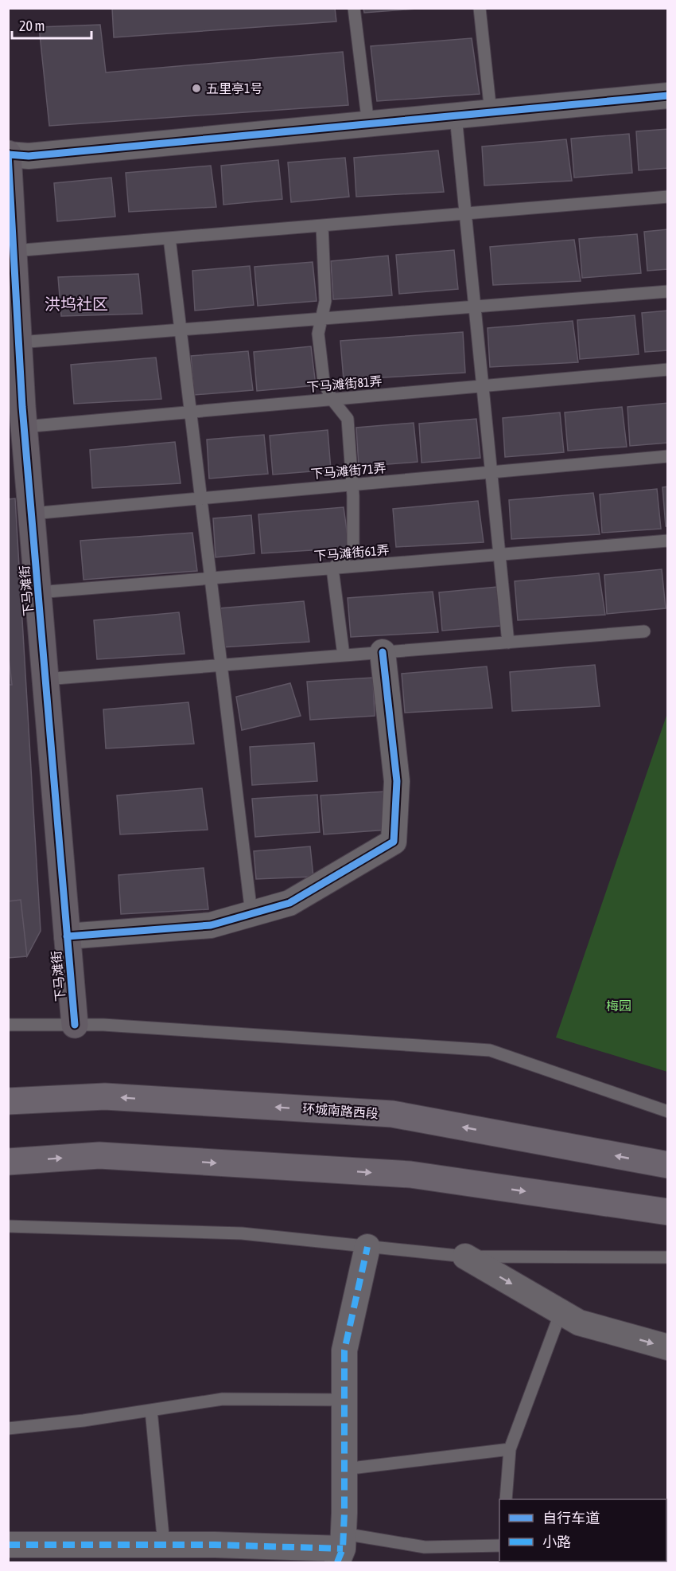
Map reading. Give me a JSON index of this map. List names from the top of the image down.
{
  "streets": {
    "main road": ["环城南路西段"],
    "street": ["下马滩街"],
    "lane": ["下马滩街81弄", "下马滩街71弄", "下马滩街61弄"]
  },
  "crossings": [
    ["下马滩街81弄", "下马滩街"],
    ["下马滩街71弄", "下马滩街"],
    ["下马滩街61弄", "下马滩街"]
  ],
  "districts": ["洪坞社区"],
  "parks": ["梅园"],
  "places": ["五里亭1号"],
  "legend": ["自行车道", "小路"],
  "scale_bar": "20 m"
}
